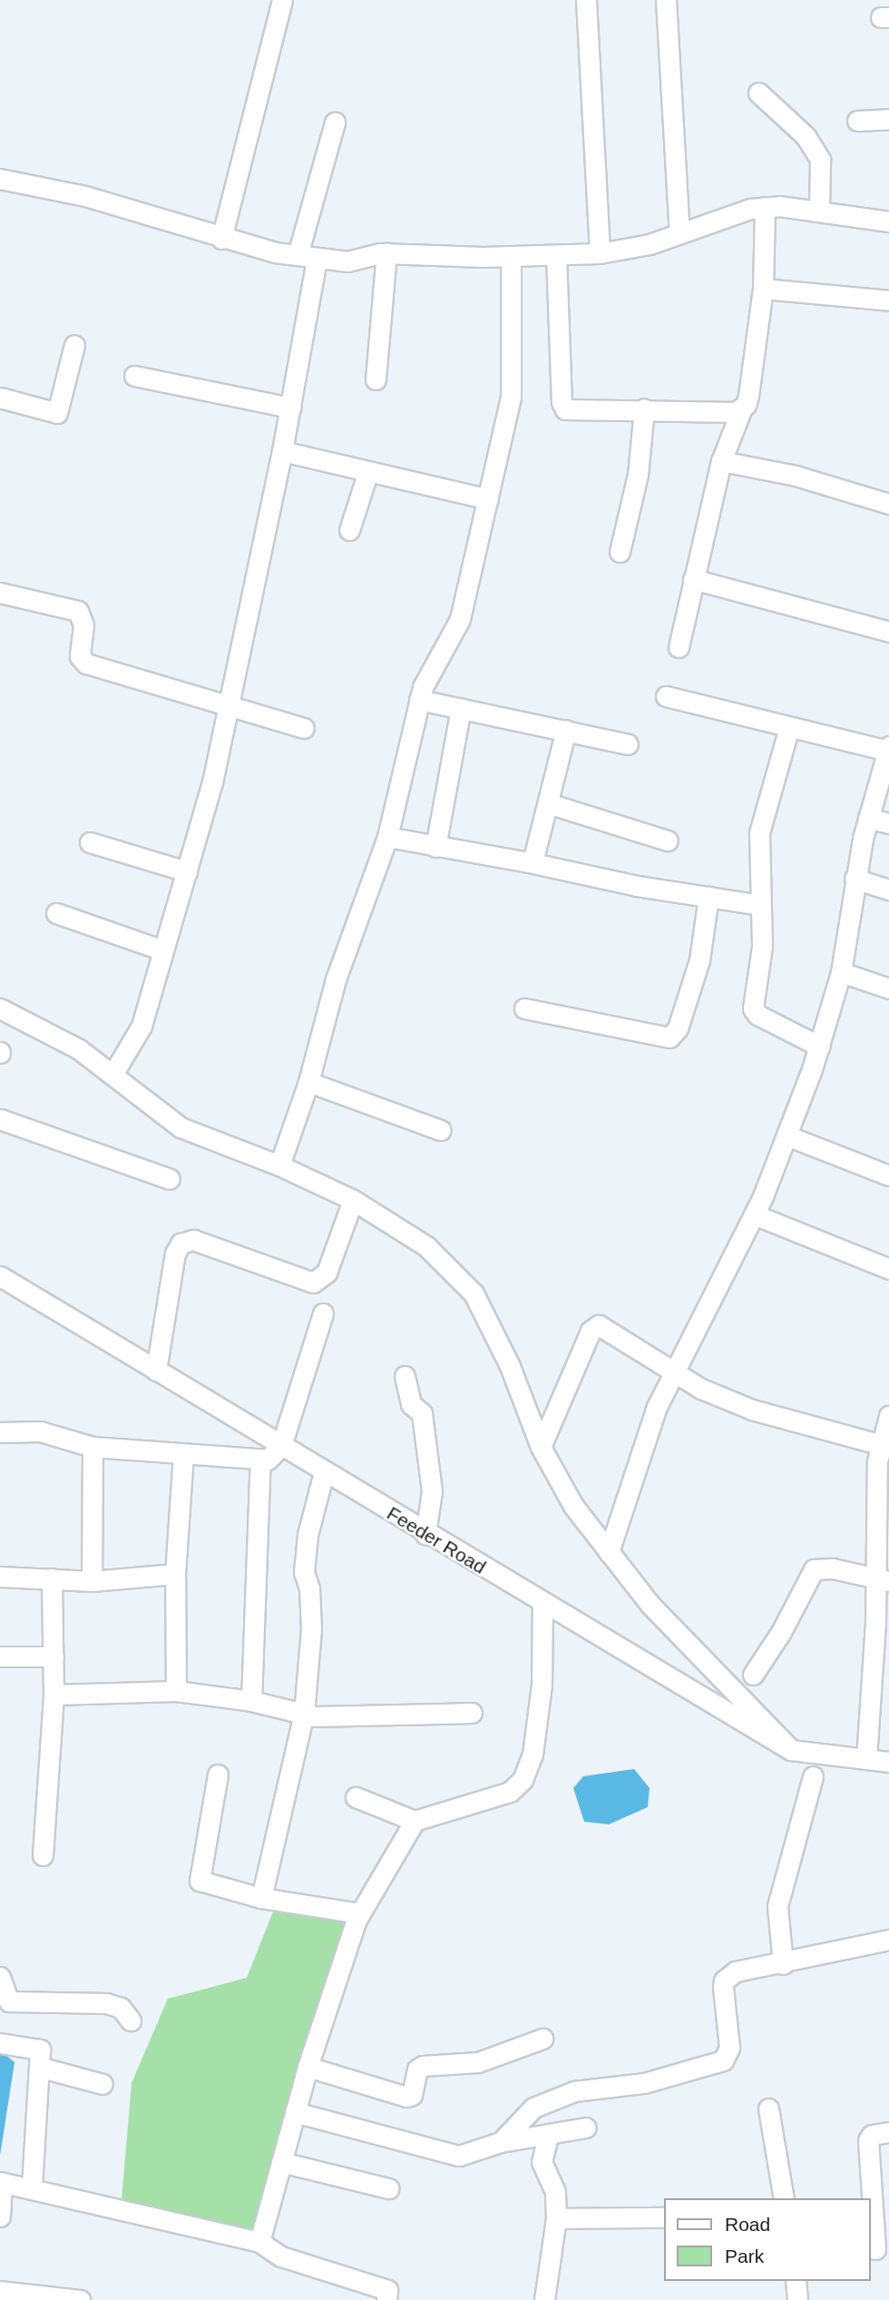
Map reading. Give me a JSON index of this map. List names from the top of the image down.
{
  "streets": {
    "street": ["Feeder Road"]
  },
  "legend": ["Road", "Park"]
}
